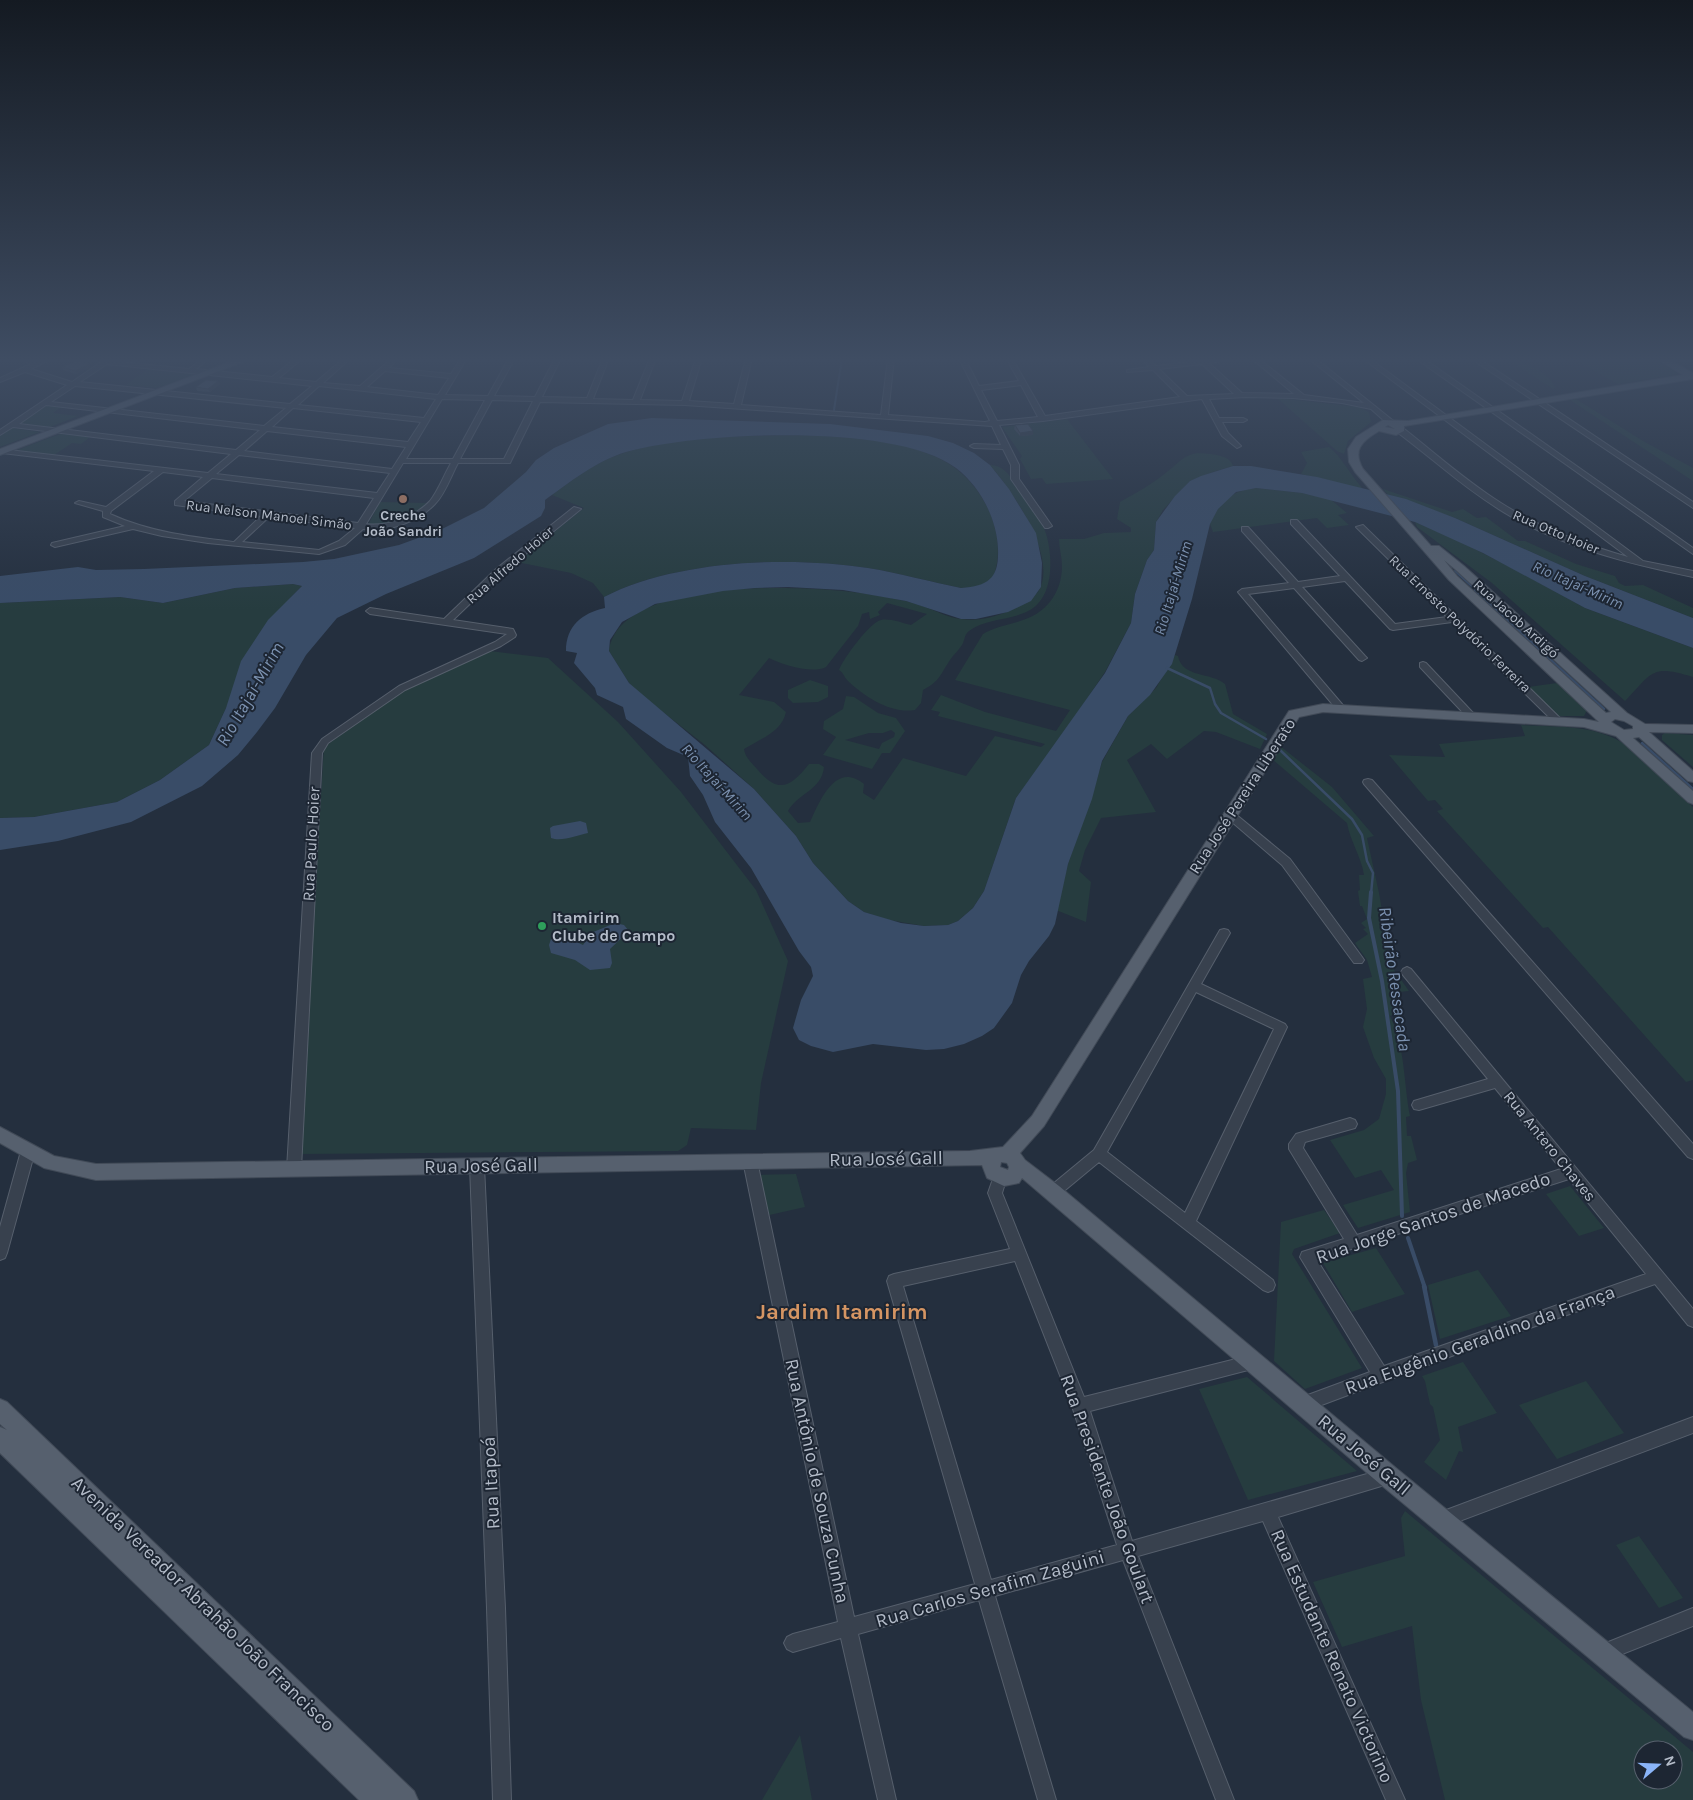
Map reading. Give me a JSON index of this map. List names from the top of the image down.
{
  "streets": {
    "main road": [
      "Rua Jacob Ardigó",
      "Rua José Pereira Liberato",
      "Rua José Gall",
      "Avenida Vereador Abrahão João Francisco"
    ],
    "street": [
      "Rua Nelson Manoel Simão",
      "Rua Otto Hoier",
      "Rua Alfredo Hoier",
      "Rua Ernesto Polydório Ferreira",
      "Rua Paulo Hoier",
      "Rua Antero Chaves",
      "Rua Jorge Santos de Macedo",
      "Rua Eugênio Geraldino da França",
      "Rua Antônio de Souza Cunha",
      "Rua Itapoá",
      "Rua Presidente João Goulart",
      "Rua Carlos Serafim Zaguini",
      "Rua Estudante Renato Victorino"
    ]
  },
  "crossings": [
    ["Rua Alfredo Hoier", "Rua Paulo Hoier"],
    ["Rua Jacob Ardigó", "Rua José Pereira Liberato"],
    ["Rua Ernesto Polydório Ferreira", "Rua José Pereira Liberato"],
    ["Rua José Pereira Liberato", "Rua José Gall"],
    ["Rua José Pereira Liberato", "Rua Presidente João Goulart"],
    ["Rua Paulo Hoier", "Rua José Gall"],
    ["Rua Antero Chaves", "Rua Jorge Santos de Macedo"],
    ["Rua Antero Chaves", "Rua Eugênio Geraldino da França"],
    ["Rua José Gall", "Rua Eugênio Geraldino da França"],
    ["Rua José Gall", "Rua Antônio de Souza Cunha"],
    ["Rua José Gall", "Rua Itapoá"],
    ["Rua José Gall", "Rua Presidente João Goulart"],
    ["Rua José Gall", "Rua Carlos Serafim Zaguini"],
    ["Rua Jorge Santos de Macedo", "Rua Eugênio Geraldino da França"],
    ["Rua Antônio de Souza Cunha", "Rua Carlos Serafim Zaguini"],
    ["Rua Presidente João Goulart", "Rua Carlos Serafim Zaguini"],
    ["Rua Carlos Serafim Zaguini", "Rua Estudante Renato Victorino"]
  ],
  "districts": ["Jardim Itamirim"],
  "water": ["Rio Itajaí-Mirim", "Ribeirão Ressacada"],
  "places": ["Creche João Sandri", "Itamirim Clube de Campo"],
  "north": "right"
}
